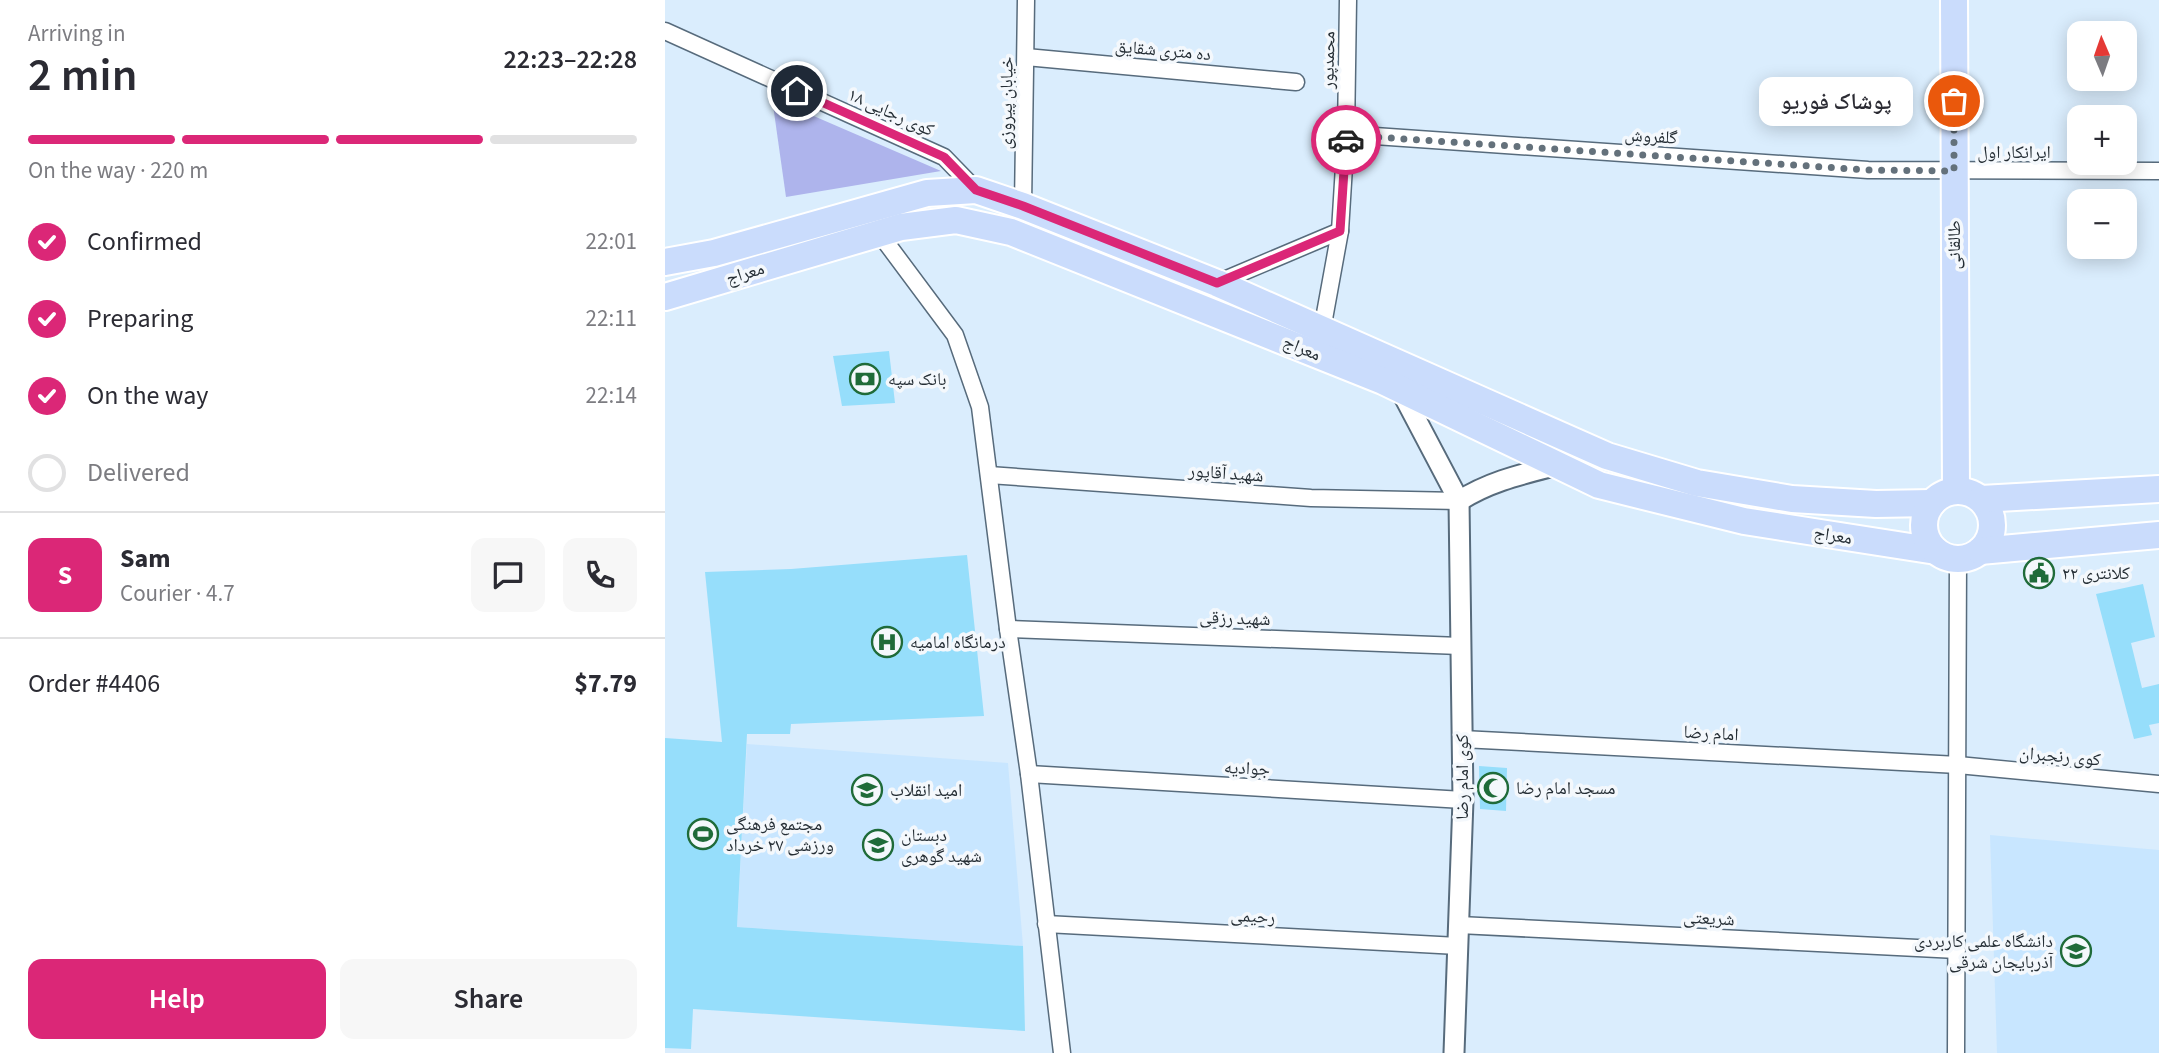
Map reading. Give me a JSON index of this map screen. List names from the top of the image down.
{
  "streets": {
    "main road": ["طالقانی", "معراج"],
    "street": [
      "ده متری شقایق",
      "محمدپور",
      "خیابان پیروزی",
      "کوی رجایی ۱۸",
      "گلفروش",
      "ایرانکار اول",
      "شهید آقاپور",
      "شهید رزقی",
      "امام رضا",
      "کوی رنجبران",
      "جوادیه",
      "کوی امام رضا",
      "رحیمی",
      "شریعتی"
    ]
  },
  "crossings": [
    ["ده متری شقایق", "خیابان پیروزی"],
    ["محمدپور", "گلفروش"],
    ["محمدپور", "معراج"],
    ["خیابان پیروزی", "معراج"],
    ["کوی رجایی ۱۸", "معراج"],
    ["گلفروش", "ایرانکار اول"],
    ["گلفروش", "طالقانی"],
    ["ایرانکار اول", "طالقانی"],
    ["طالقانی", "معراج"],
    ["شهید آقاپور", "کوی امام رضا"],
    ["شهید رزقی", "کوی امام رضا"],
    ["امام رضا", "کوی رنجبران"],
    ["امام رضا", "کوی امام رضا"],
    ["جوادیه", "کوی امام رضا"],
    ["کوی امام رضا", "رحیمی"],
    ["کوی امام رضا", "شریعتی"]
  ],
  "places": {
    "other": ["پوشاک فوریو"],
    "bank": ["بانک سپه"],
    "public building": ["کلانتری ٢٢"],
    "hospital": ["درمانگاه امامیه"],
    "mosque": ["مسجد امام رضا"],
    "school or university": ["امید انقلاب", "دبستان شهید گوهری", "دانشگاه علمی کاربردی آذربایجان شرقی"],
    "sports": ["مجتمع فرهنگی ورزشی ۲۷ خرداد"]
  },
  "north": "top",
  "page": {
    "heading": ["2 min", "Arriving in", "22:23–22:28"],
    "panel": [
      "Sam",
      "Courier · 4.7",
      "Order #4406",
      "$7.79"
    ],
    "map_buttons": ["+", "−"],
    "bubble": "پوشاک فوریو",
    "bar": "On the way · 220 m",
    "list": [
      ["Confirmed", "22:01"],
      ["Preparing", "22:11"],
      ["On the way", "22:14"],
      "Delivered"
    ],
    "round": "S",
    "buttons": ["Help", "Share"]
  }
}
